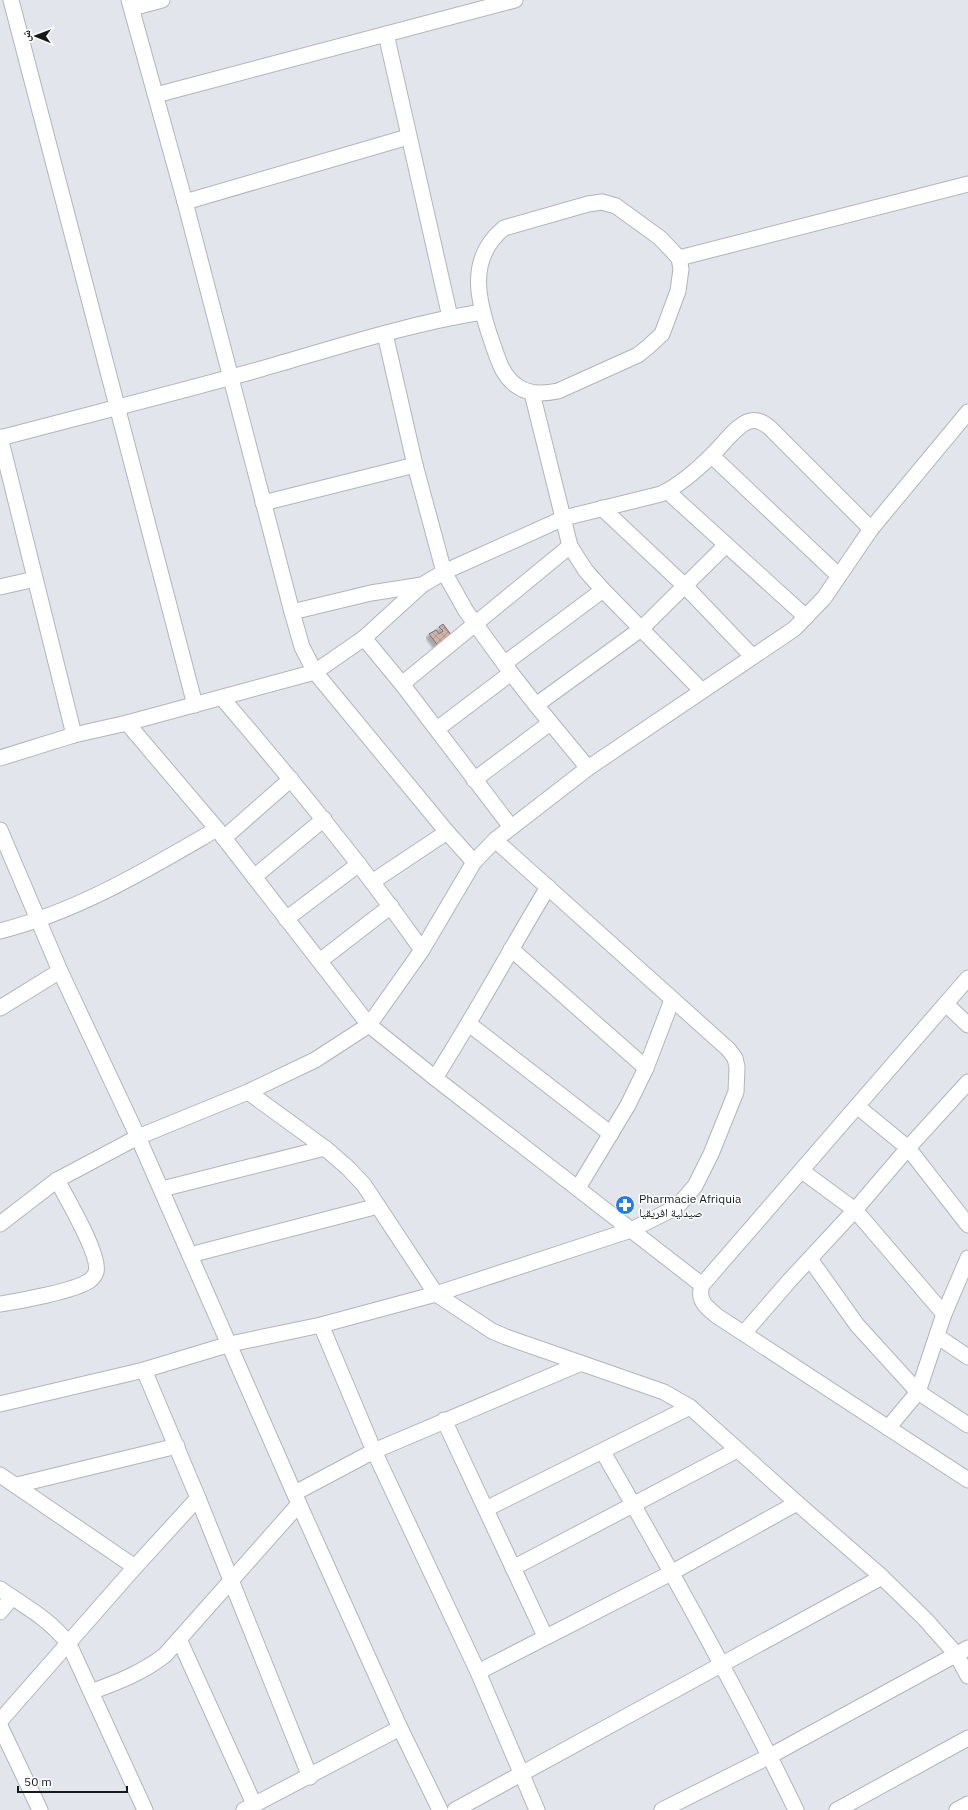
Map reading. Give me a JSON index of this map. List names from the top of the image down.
{
  "places": {
    "pharmacy": ["Pharmacie Afriquia صيدلية افريقيا"]
  },
  "scale_bar": "50 m",
  "north": "left"
}
